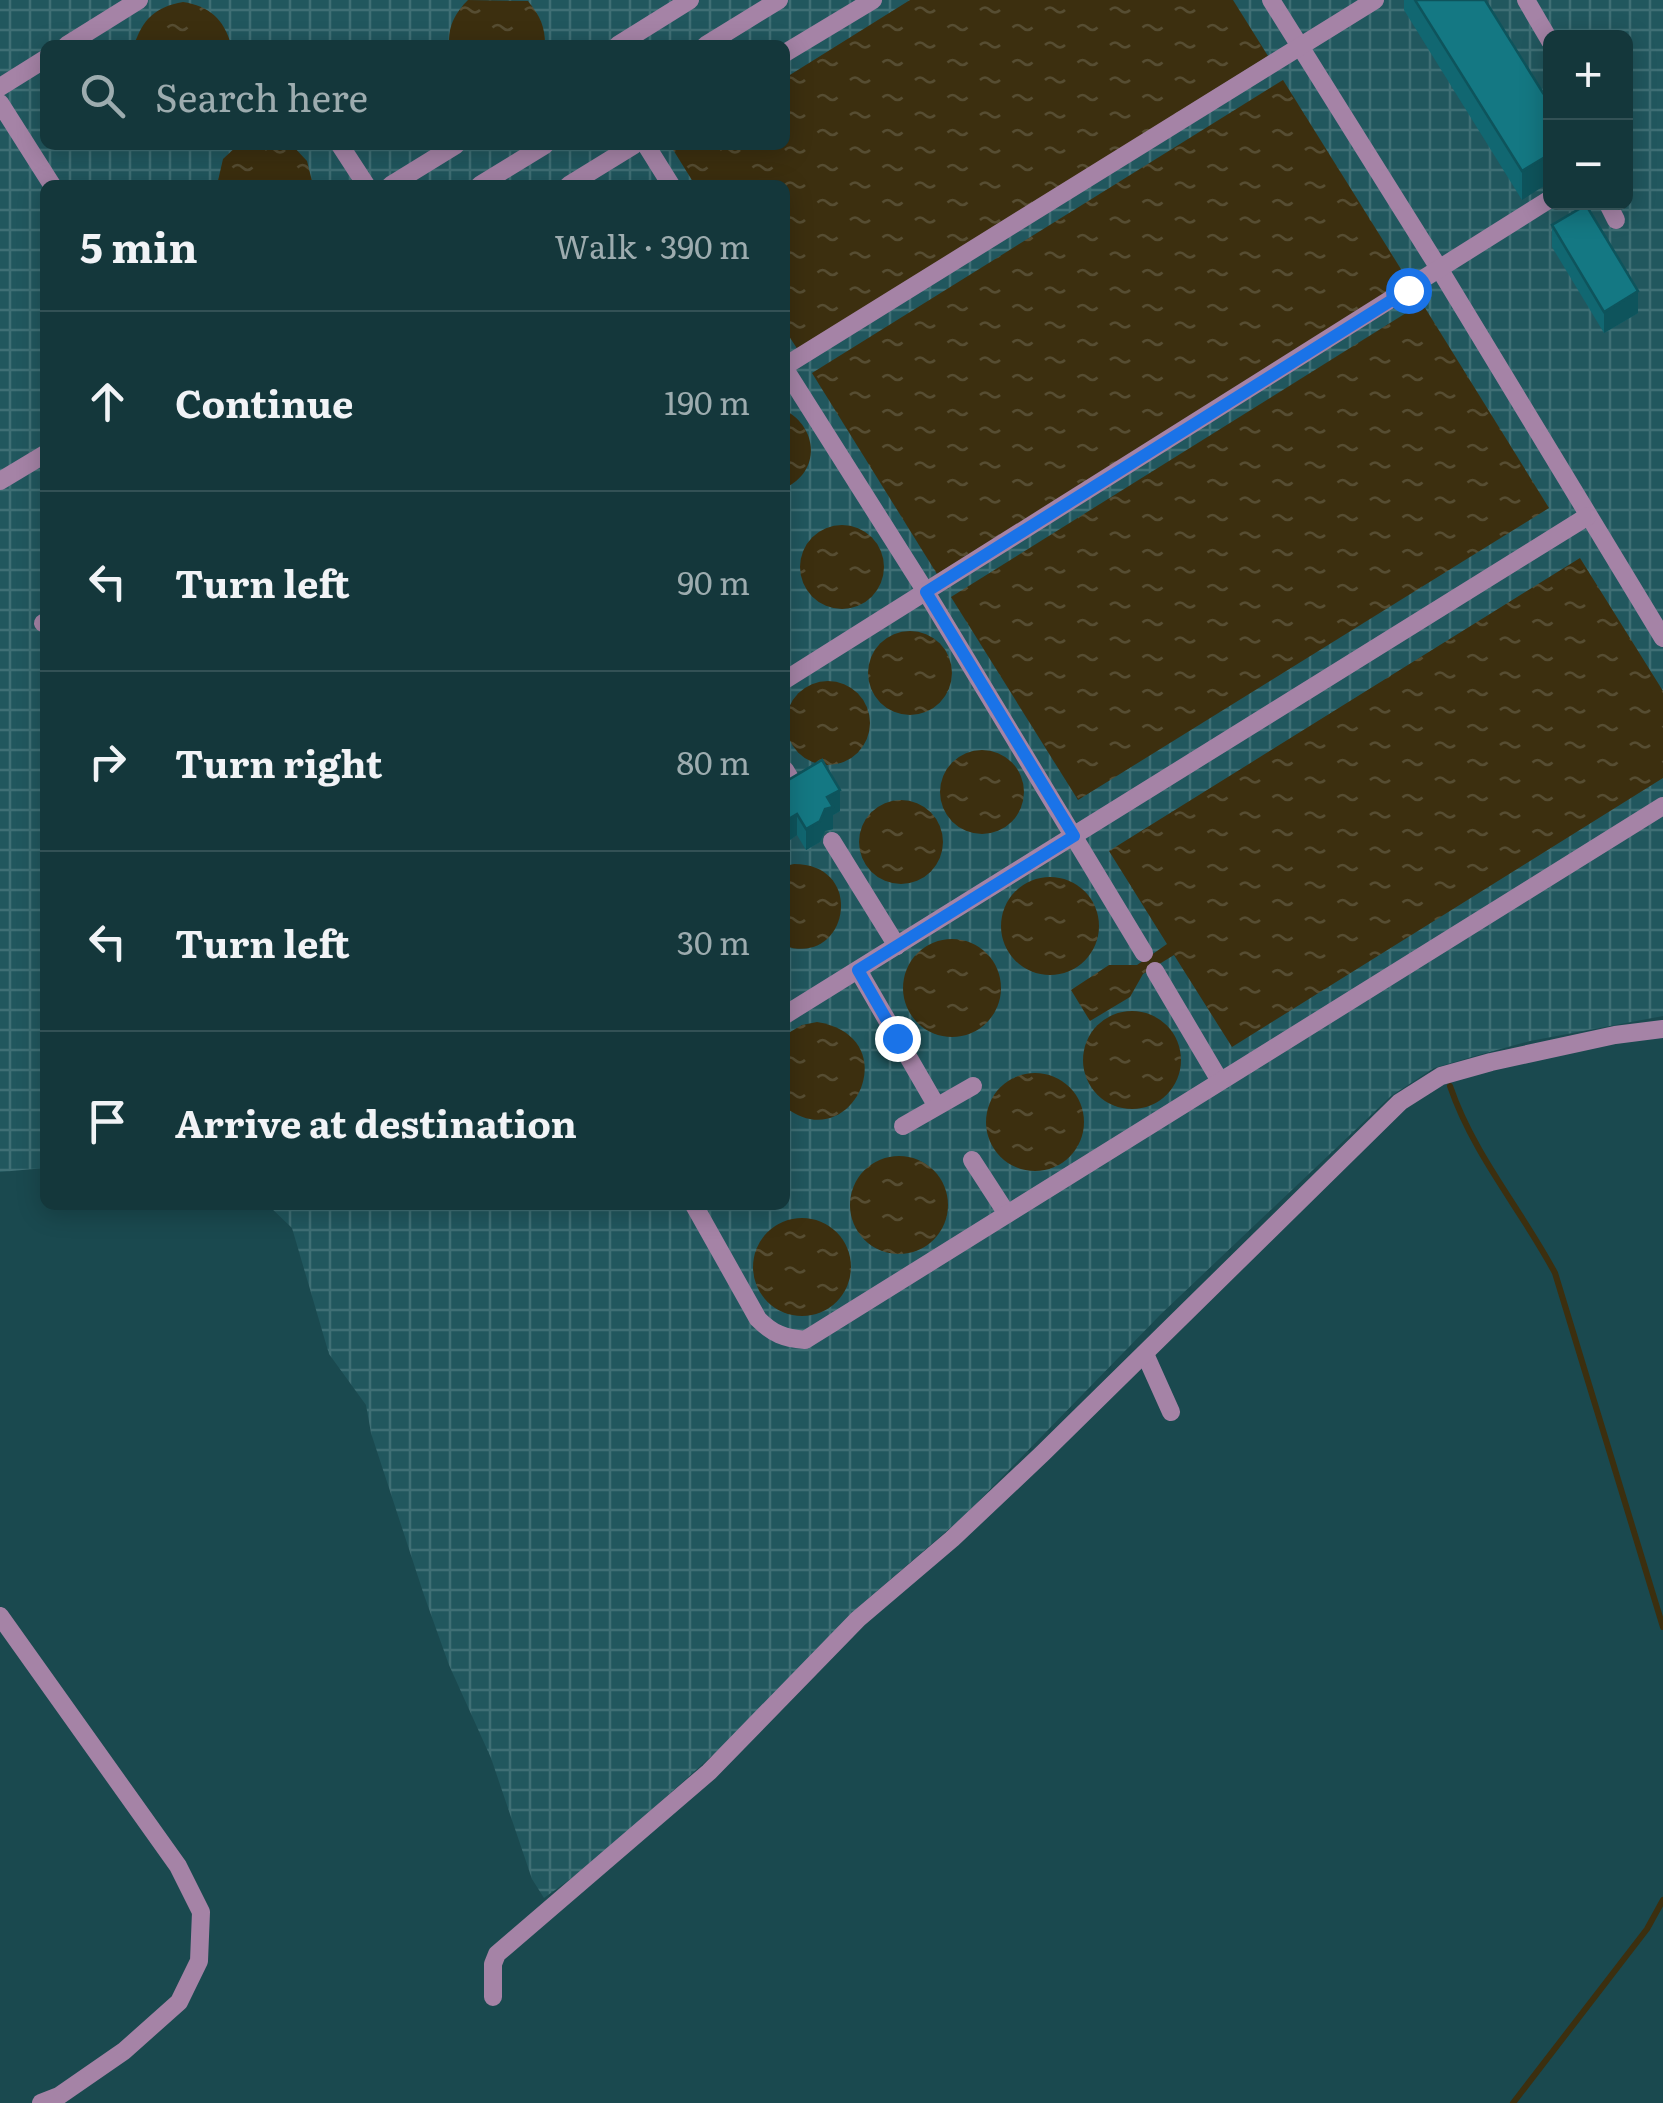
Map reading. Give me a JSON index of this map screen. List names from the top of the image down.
{
  "page": {
    "map_buttons": ["+", "−"],
    "search": "Search here",
    "heading": ["5 min", "Walk · 390 m"],
    "list": [
      ["Continue", "190 m"],
      ["Turn left", "90 m"],
      ["Turn right", "80 m"],
      ["Turn left", "30 m"],
      "Arrive at destination"
    ]
  }
}
